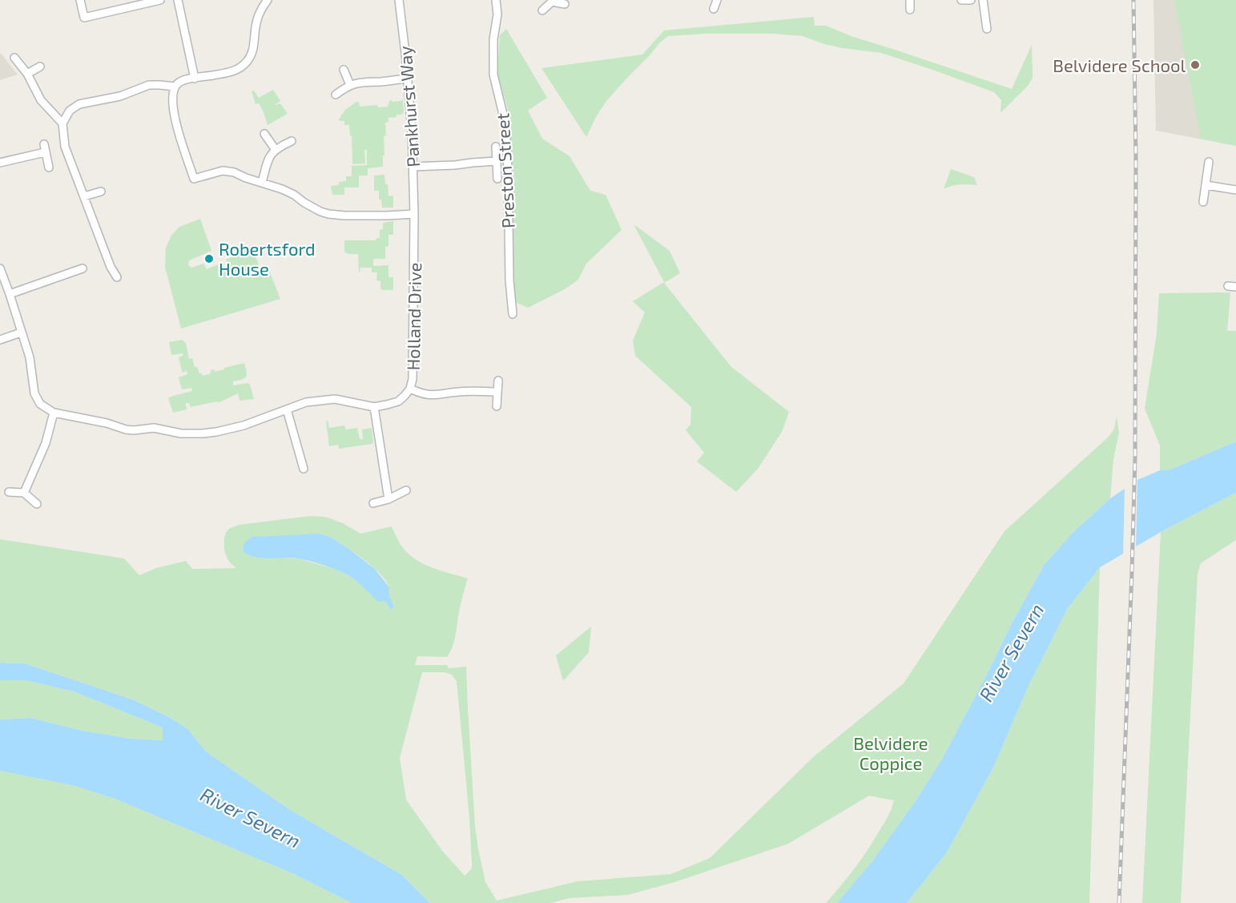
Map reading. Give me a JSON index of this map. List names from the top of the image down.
{
  "streets": {
    "street": ["Pankhurst Way", "Preston Street", "Holland Drive"]
  },
  "crossings": [
    ["Pankhurst Way", "Holland Drive"]
  ],
  "water": ["River Severn"],
  "parks": ["Belvidere Coppice"],
  "places": ["Belvidere School", "Robertsford House"]
}
